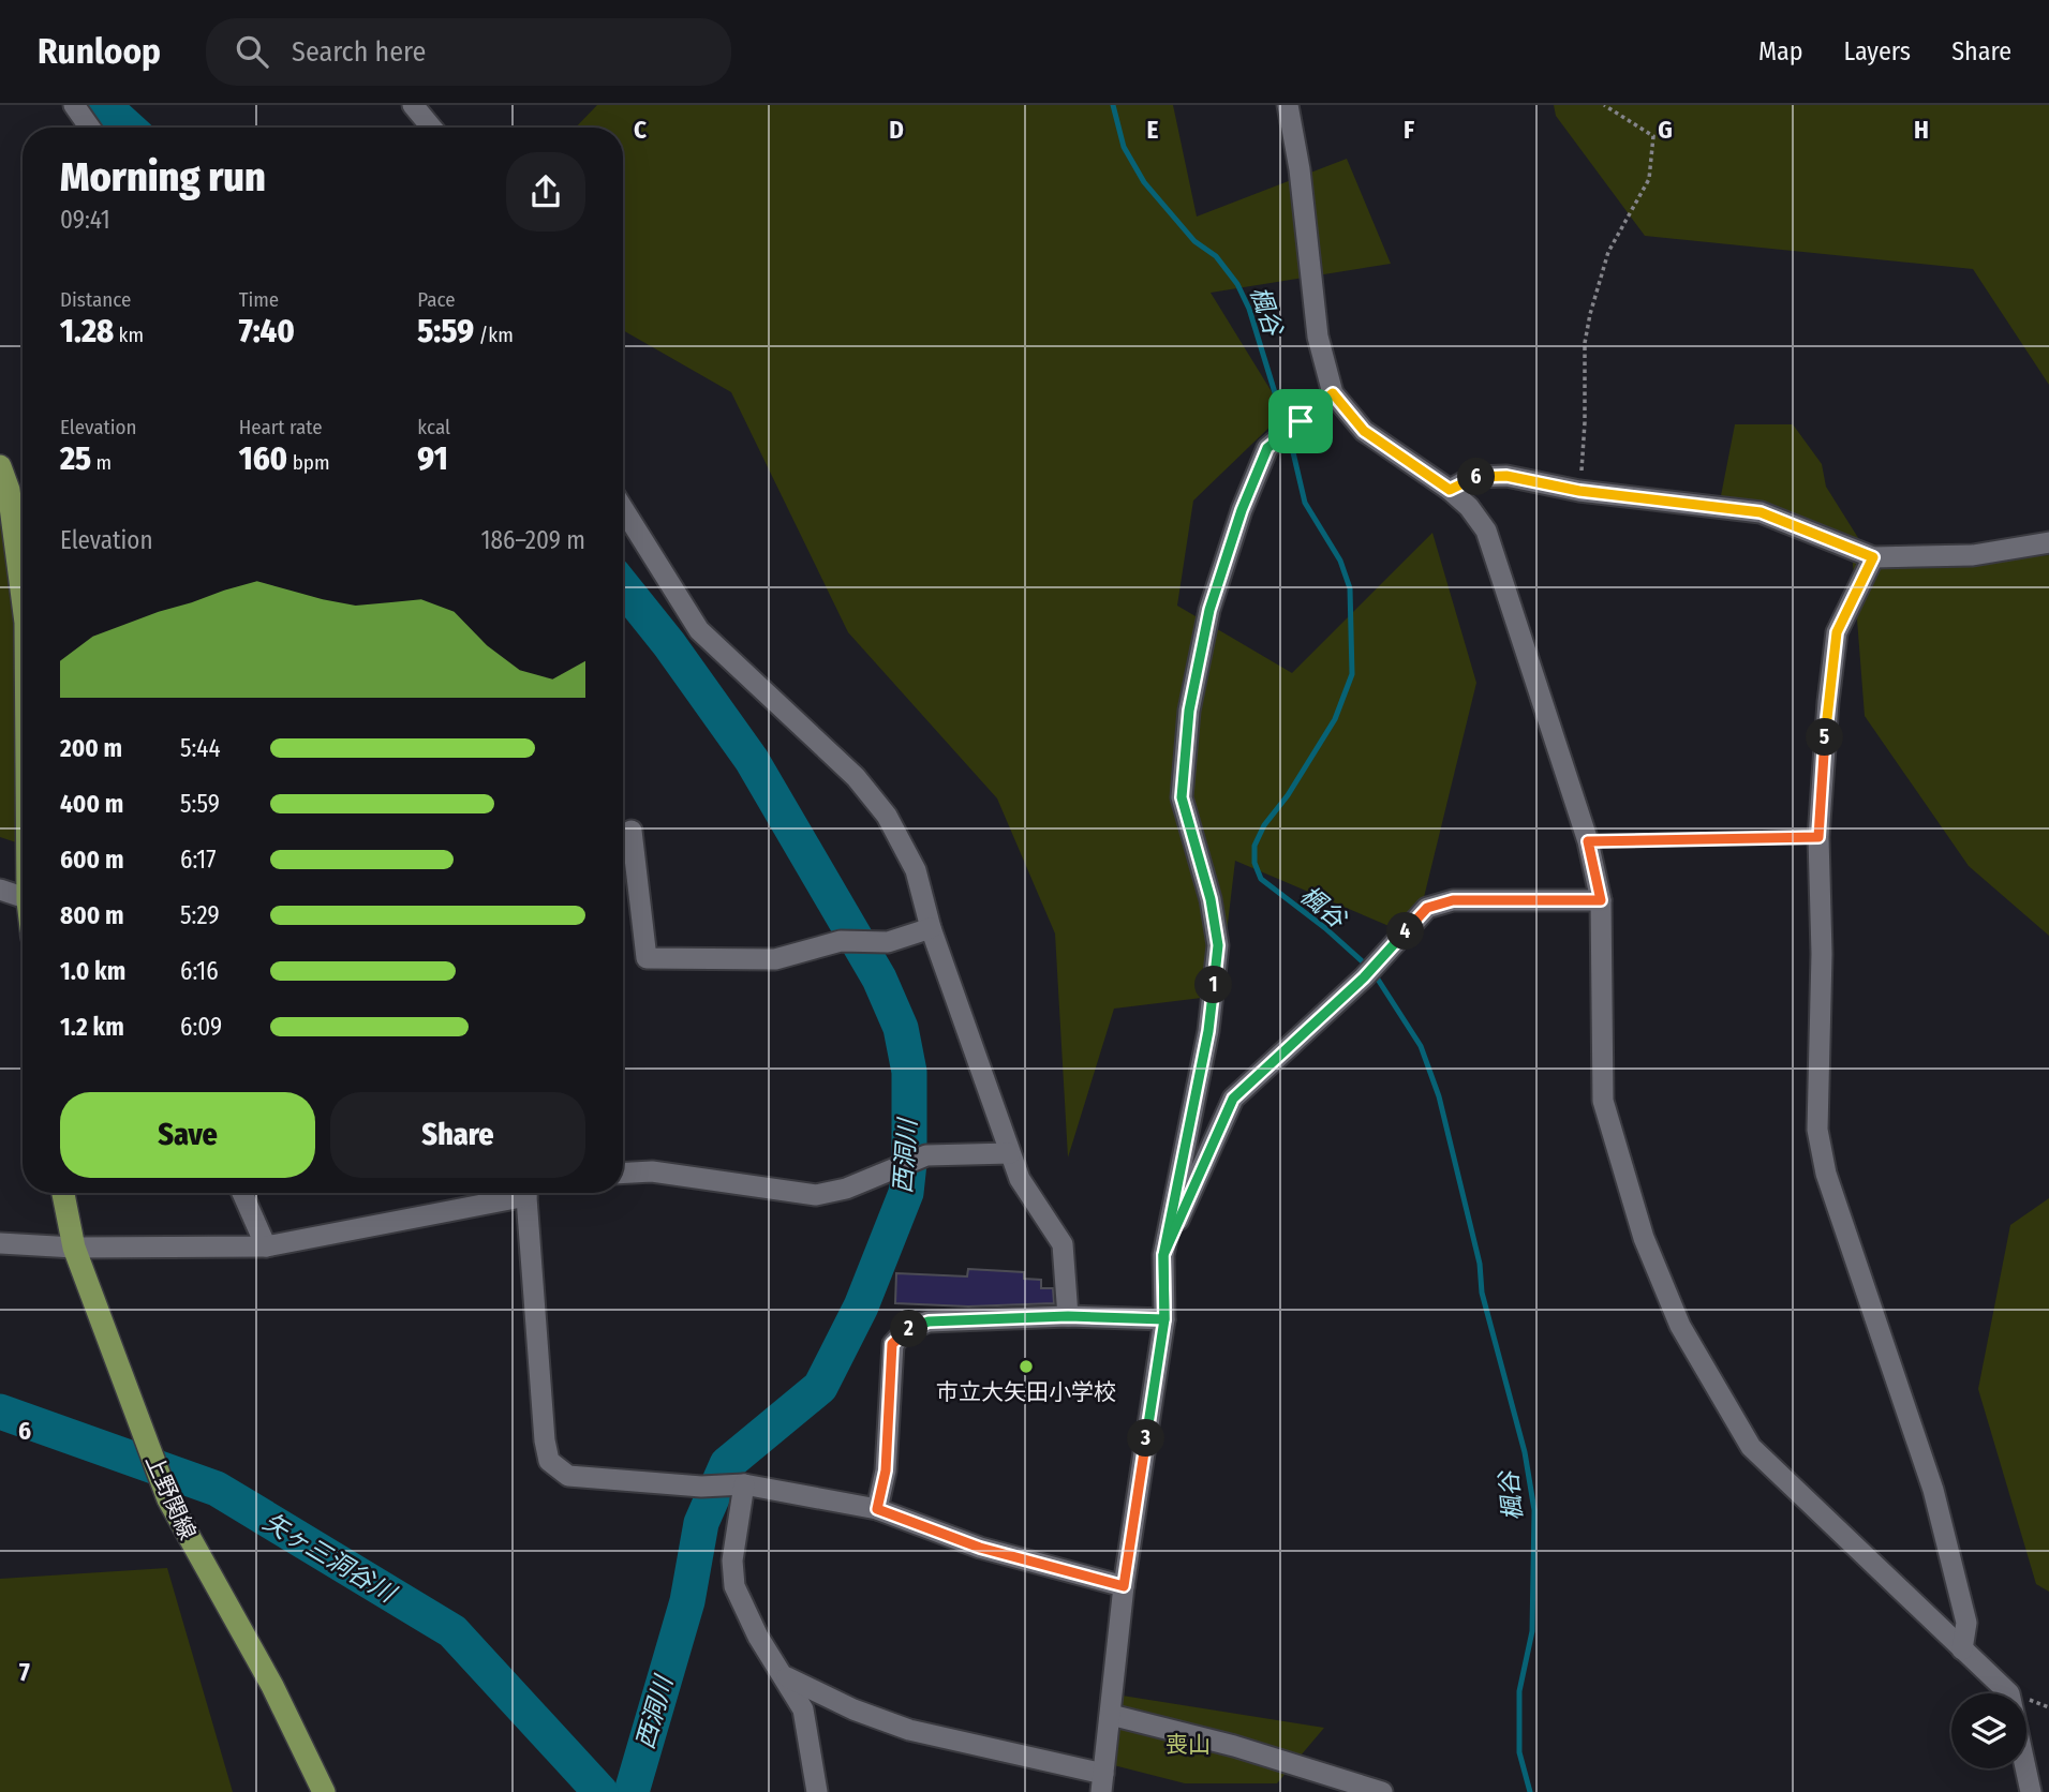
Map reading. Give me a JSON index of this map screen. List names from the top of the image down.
{
  "streets": {
    "main road": ["上野関線"]
  },
  "water": ["楓谷", "西洞川", "矢ヶ三洞谷川"],
  "parks": ["喪山"],
  "places": ["市立大矢田小学校"],
  "page": {
    "header": "Runloop",
    "search": "Search here",
    "nav": ["Map", "Layers", "Share"],
    "heading": ["Morning run", "09:41"],
    "stats": [
      ["Distance", "1.28 km"],
      ["Time", "7:40"],
      ["Pace", "5:59 /km"],
      ["Elevation", "25 m"],
      ["Heart rate", "160 bpm"],
      ["kcal", "91"]
    ],
    "pins": [
      "6",
      "5",
      "4",
      "1",
      "2",
      "3"
    ],
    "chart": ["Elevation", "186–209 m"],
    "list": [
      {
        "name": "200 m",
        "note": "5:44"
      },
      {
        "name": "400 m",
        "note": "5:59"
      },
      {
        "name": "600 m",
        "note": "6:17"
      },
      {
        "name": "800 m",
        "note": "5:29"
      },
      {
        "name": "1.0 km",
        "note": "6:16"
      },
      {
        "name": "1.2 km",
        "note": "6:09"
      }
    ],
    "buttons": ["Save", "Share"]
  },
  "grid": {
    "columns": [
      "C",
      "D",
      "E",
      "F",
      "G",
      "H"
    ],
    "rows": ["6", "7"]
  }
}
